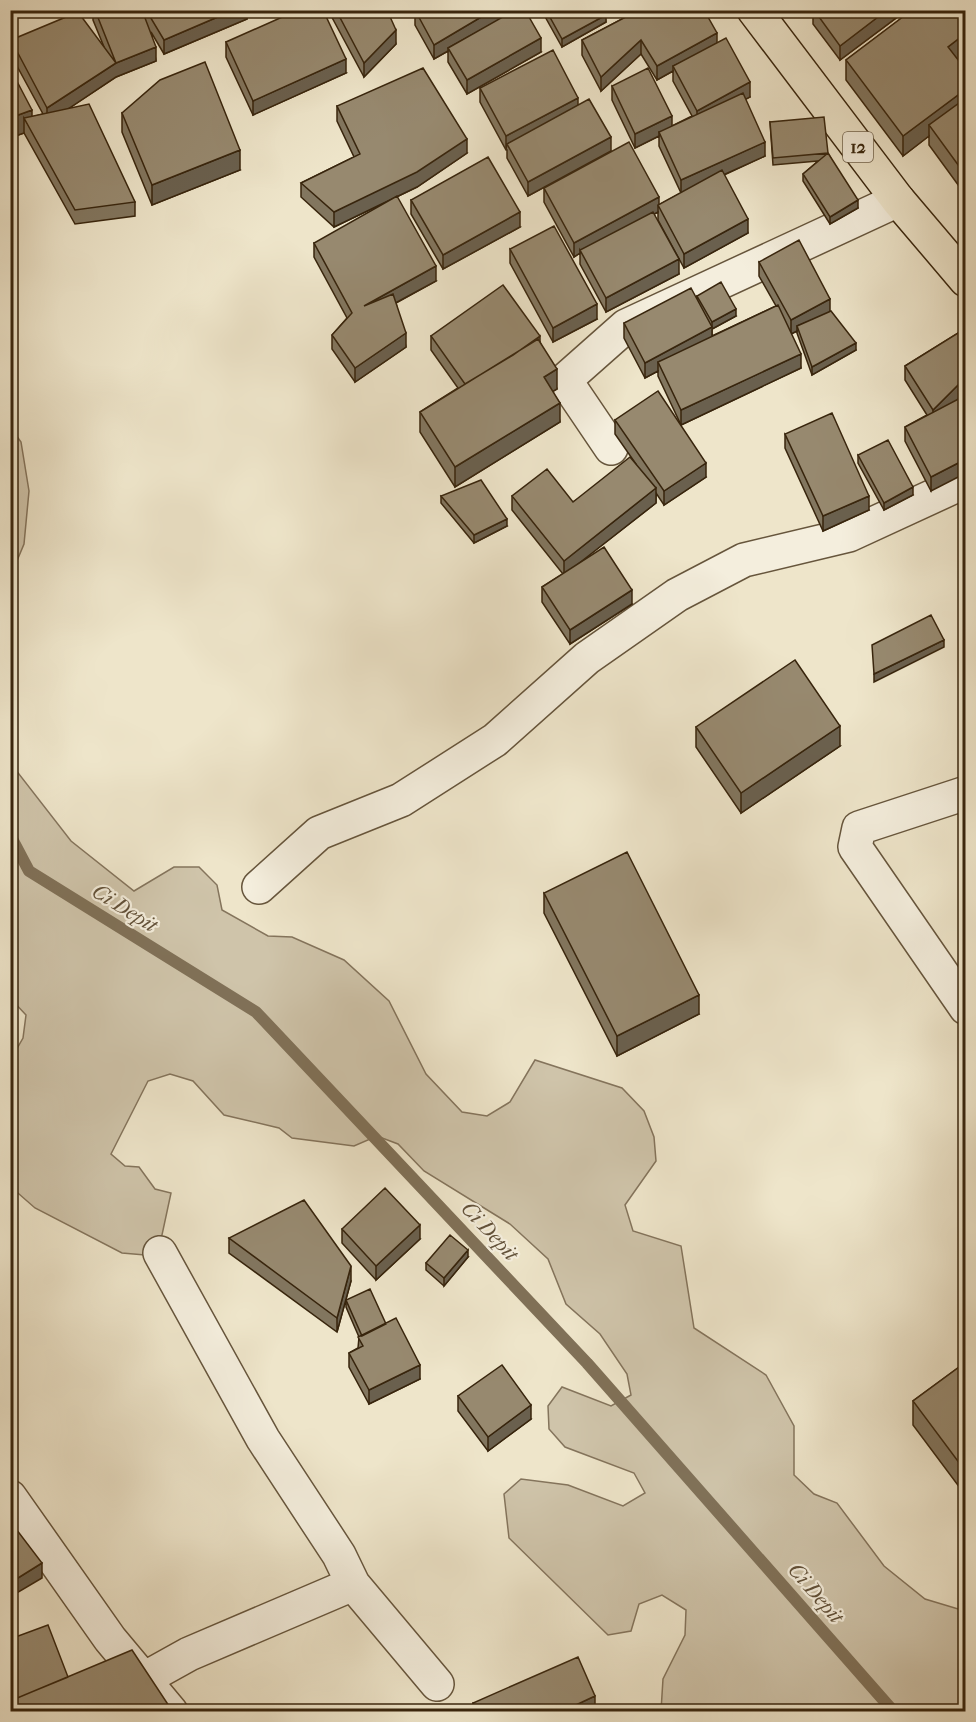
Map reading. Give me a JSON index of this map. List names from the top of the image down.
{
  "streets": {
    "main road": ["12"]
  },
  "water": ["Ci Depit"]
}
